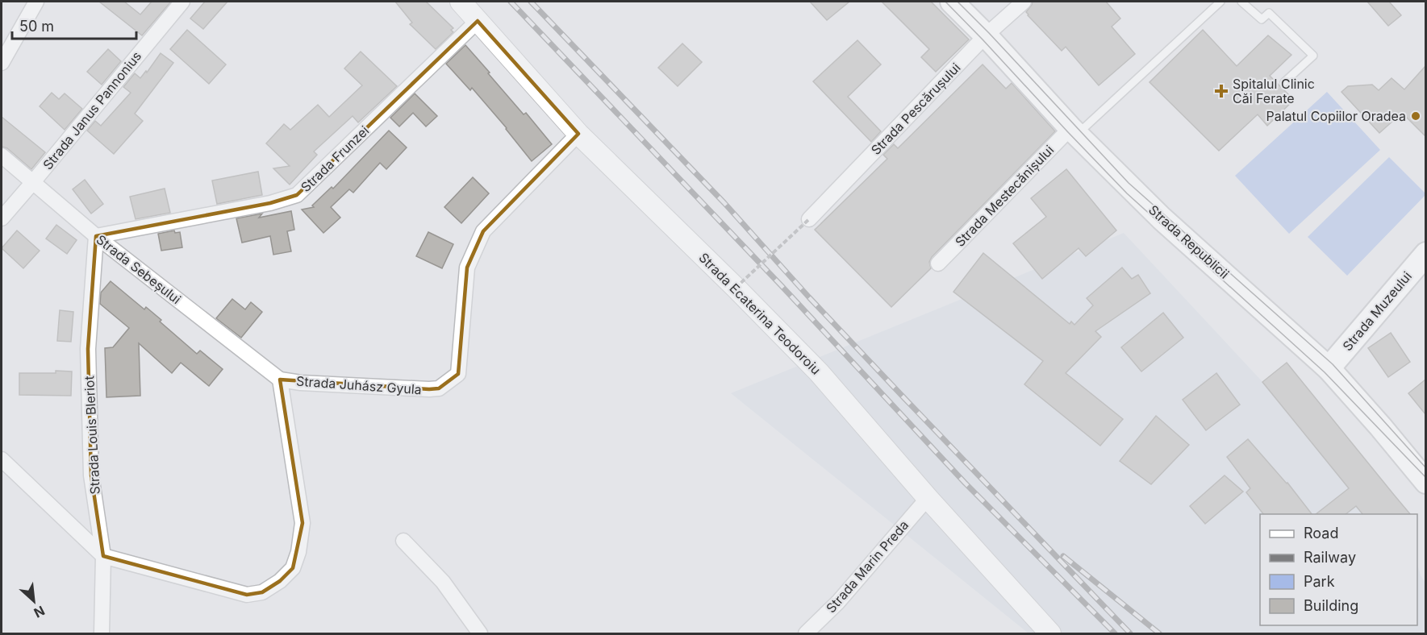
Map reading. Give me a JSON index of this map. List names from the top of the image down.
{
  "streets": {
    "main road": ["Strada Republicii", "Strada Muzeului", "Strada Ecaterina Teodoroiu"],
    "street": [
      "Strada Pescărușului",
      "Strada Janus Pannonius",
      "Strada Frunzei",
      "Strada Mestecănișului",
      "Strada Sebeșului",
      "Strada Juhász Gyula",
      "Strada Louis Bleriot",
      "Strada Marin Preda"
    ]
  },
  "crossings": [
    ["Strada Pescărușului", "Strada Republicii"],
    ["Strada Janus Pannonius", "Strada Sebeșului"],
    ["Strada Frunzei", "Strada Sebeșului"],
    ["Strada Frunzei", "Strada Ecaterina Teodoroiu"],
    ["Strada Frunzei", "Strada Louis Bleriot"],
    ["Strada Mestecănișului", "Strada Republicii"],
    ["Strada Republicii", "Strada Muzeului"],
    ["Strada Sebeșului", "Strada Juhász Gyula"],
    ["Strada Sebeșului", "Strada Louis Bleriot"],
    ["Strada Ecaterina Teodoroiu", "Strada Juhász Gyula"],
    ["Strada Ecaterina Teodoroiu", "Strada Marin Preda"],
    ["Strada Juhász Gyula", "Strada Louis Bleriot"]
  ],
  "places": {
    "health": ["Spitalul Clinic Căi Ferate"],
    "other": ["Palatul Copiilor Oradea"]
  },
  "legend": [
    "Road",
    "Railway",
    "Park",
    "Building"
  ],
  "scale_bar": "50 m",
  "north": "bottom right"
}
